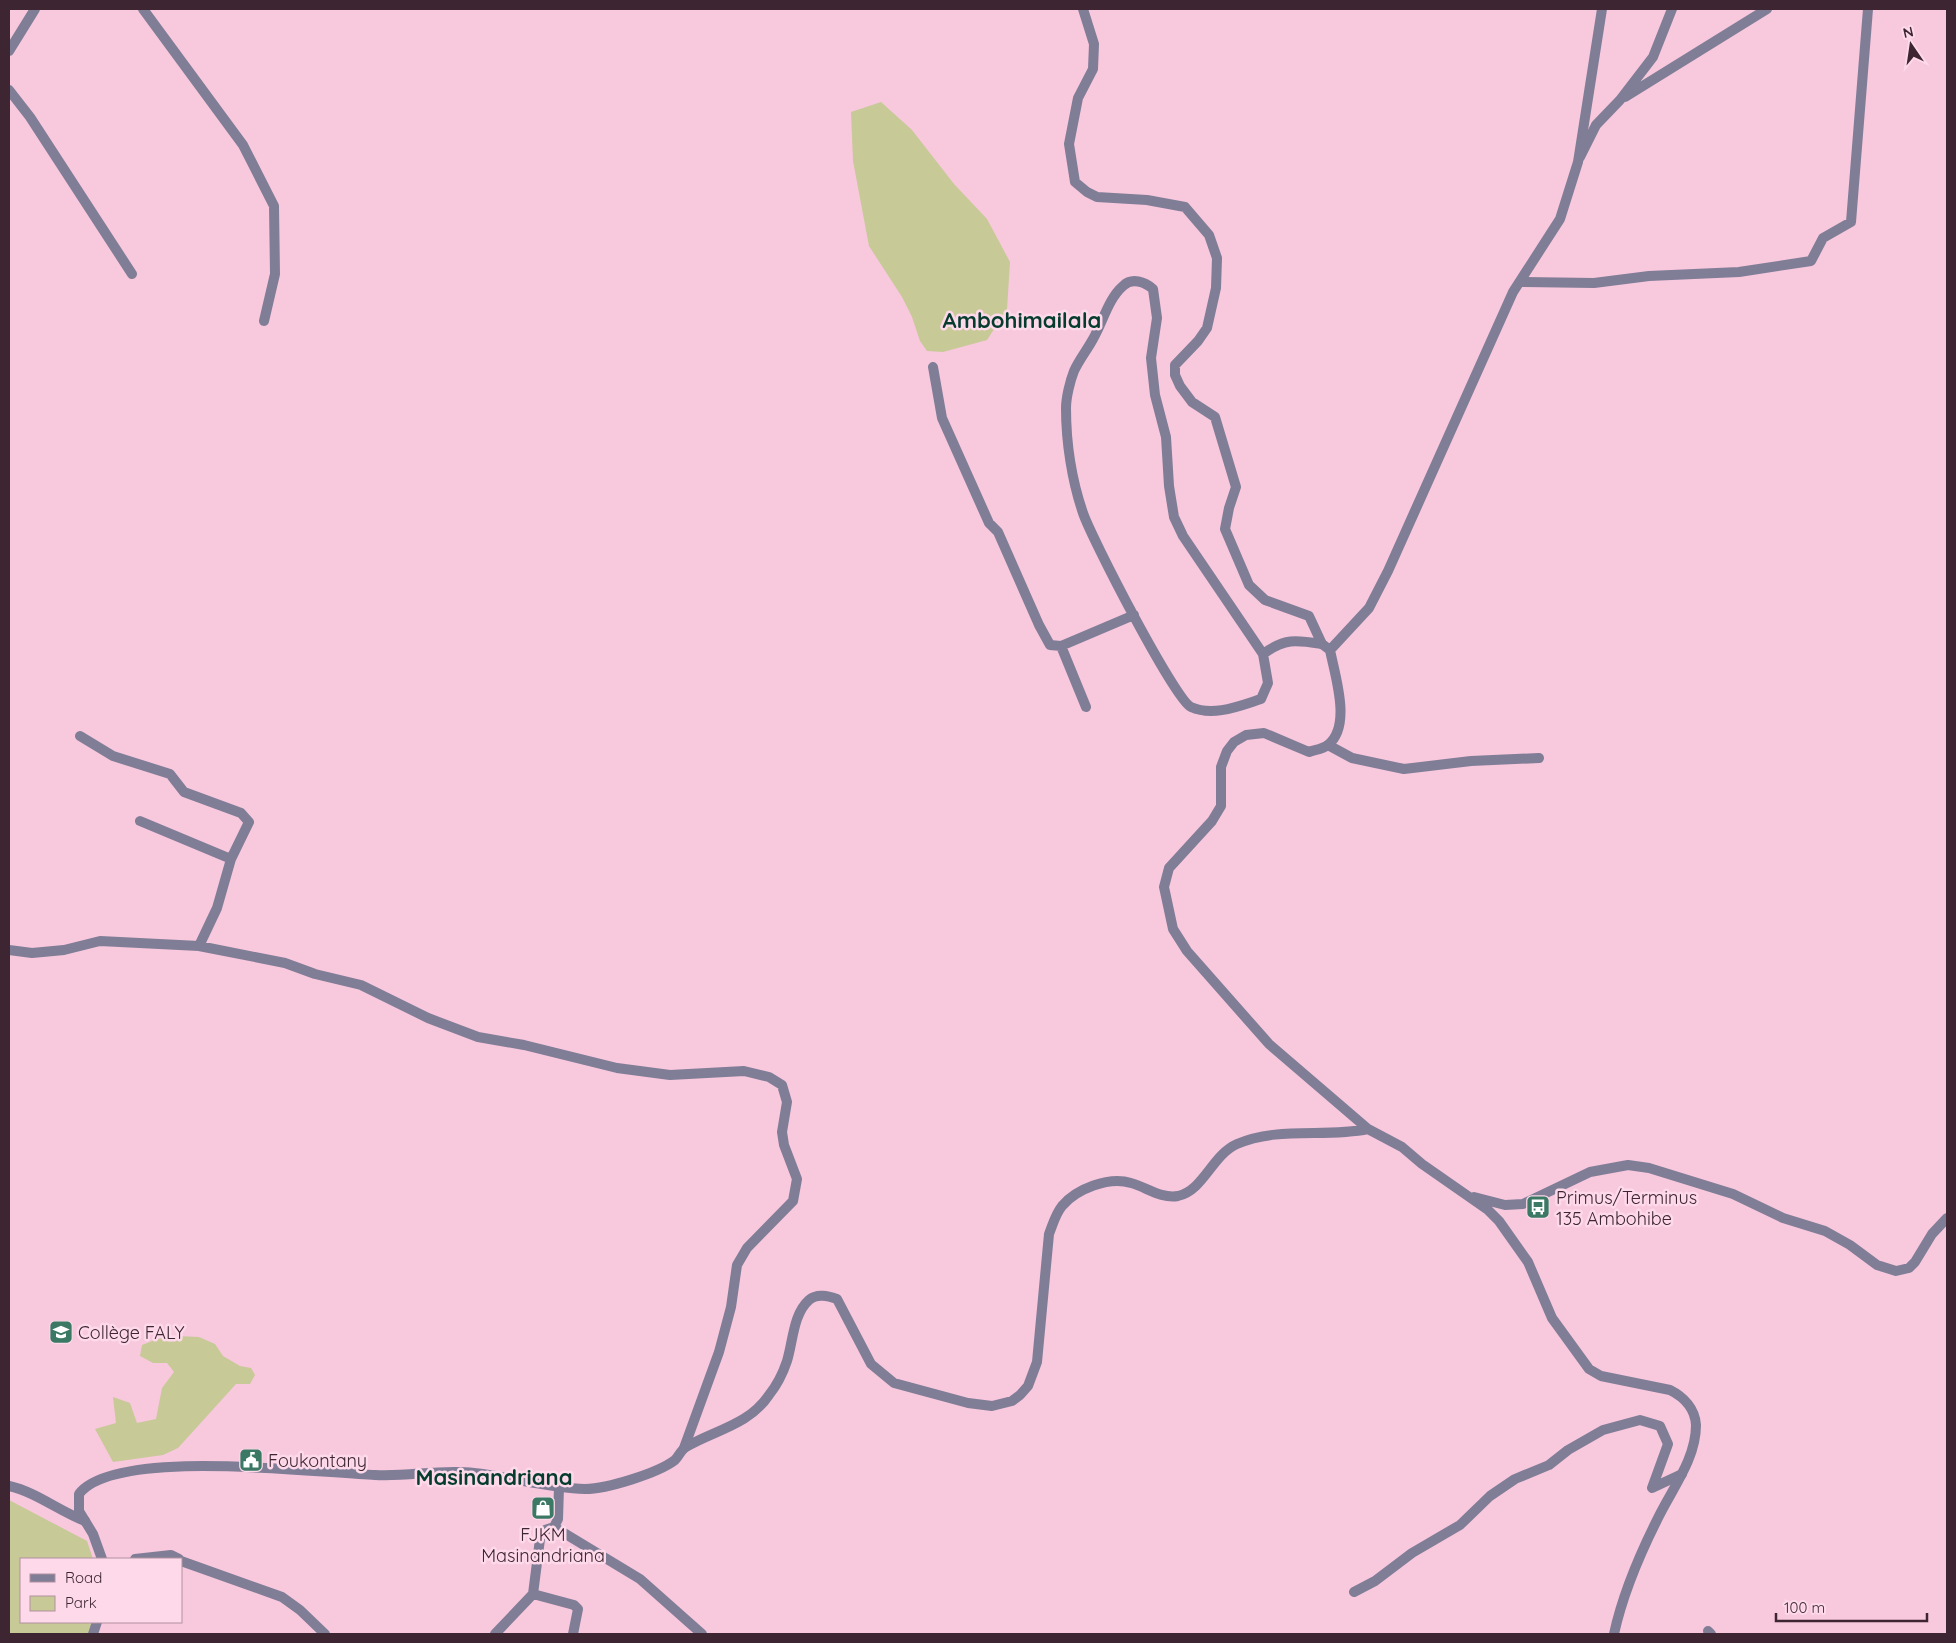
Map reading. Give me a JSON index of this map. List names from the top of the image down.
{
  "districts": ["Ambohimailala", "Masinandriana"],
  "places": {
    "bus stop": ["Primus/Terminus 135 Ambohibe"],
    "school or university": ["Collège FALY"],
    "public building": ["Foukontany"],
    "shop": ["FJKM Masinandriana"]
  },
  "legend": ["Road", "Park"],
  "scale_bar": "100 m",
  "north": "top"
}
